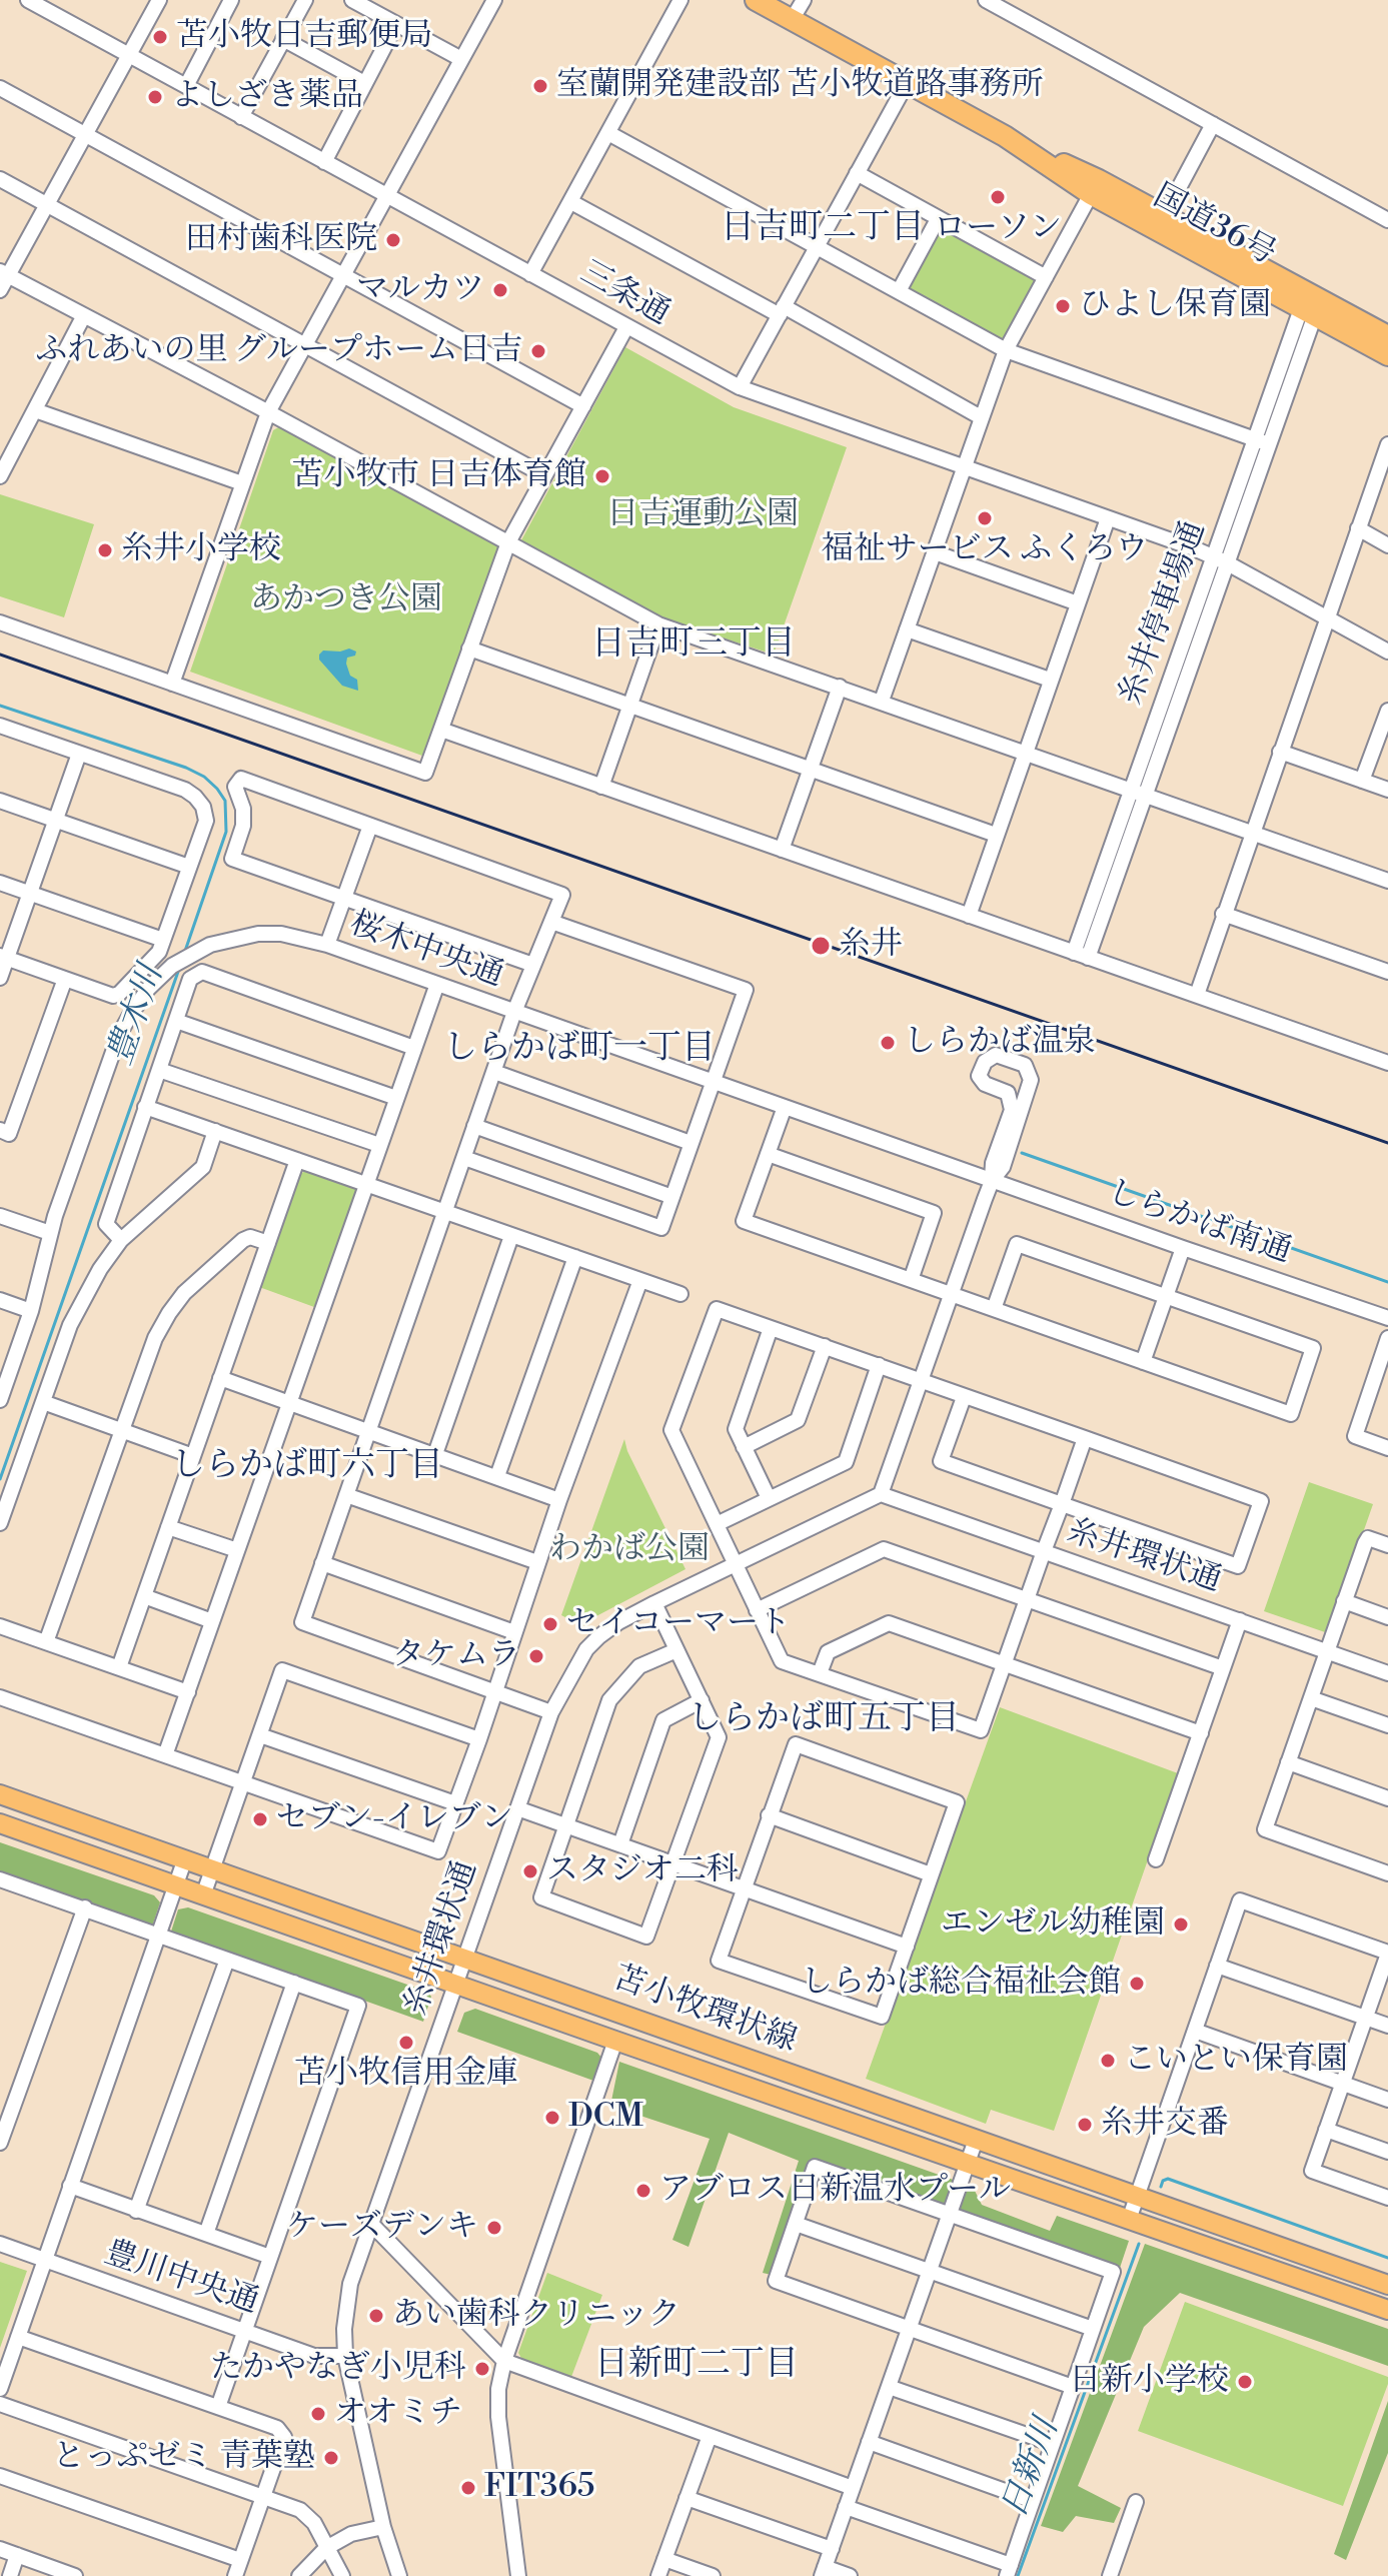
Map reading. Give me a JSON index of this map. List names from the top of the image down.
{
  "streets": {
    "highway": ["国道36号"],
    "main road": ["苫小牧環状線"],
    "street": [
      "三条通",
      "糸井停車場通",
      "桜木中央通",
      "しらかば南通",
      "糸井環状通",
      "豊川中央通"
    ]
  },
  "crossings": [
    ["国道36号", "糸井停車場通"],
    ["三条通", "糸井停車場通"],
    ["桜木中央通", "しらかば南通"],
    ["糸井環状通", "苫小牧環状線"],
    ["糸井環状通", "豊川中央通"]
  ],
  "districts": [
    "日吉町二丁目",
    "日吉町三丁目",
    "しらかば町一丁目",
    "しらかば町六丁目",
    "しらかば町五丁目",
    "日新町二丁目"
  ],
  "water": ["豊木川", "日新川"],
  "parks": ["日吉運動公園", "あかつき公園", "わかば公園"],
  "places": [
    "苫小牧日吉郵便局",
    "室蘭開発建設部 苫小牧道路事務所",
    "よしざき薬品",
    "ローソン",
    "田村歯科医院",
    "マルカツ",
    "ひよし保育園",
    "ふれあいの里 グループホーム日吉",
    "苫小牧市 日吉体育館",
    "福祉サービス ふくろウ",
    "糸井小学校",
    "糸井",
    "しらかば温泉",
    "セイコーマート",
    "タケムラ",
    "セブン-イレブン",
    "スタジオ二科",
    "エンゼル幼稚園",
    "しらかば総合福祉会館",
    "苫小牧信用金庫",
    "こいとい保育園",
    "DCM",
    "糸井交番",
    "アブロス日新温水プール",
    "ケーズデンキ",
    "あい歯科クリニック",
    "たかやなぎ小児科",
    "日新小学校",
    "オオミチ",
    "とっぷゼミ 青葉塾",
    "FIT365"
  ]
}
